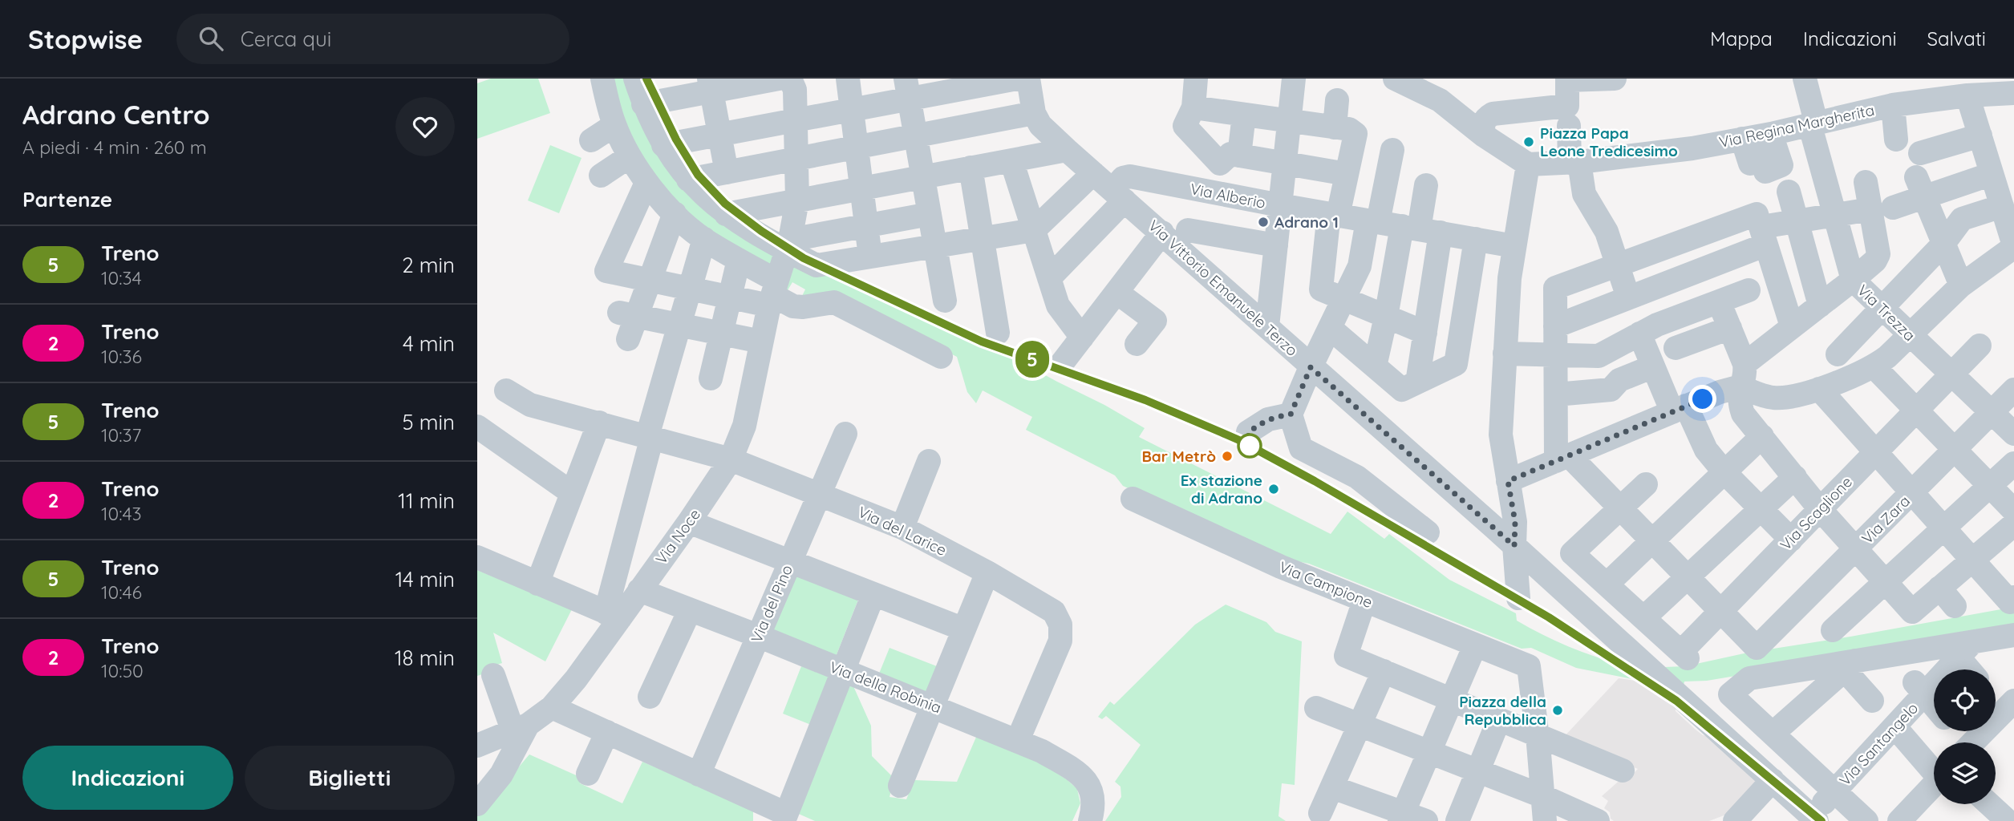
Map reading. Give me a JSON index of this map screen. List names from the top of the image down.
{
  "streets": {
    "street": [
      "Via Regina Margherita",
      "Via Alberio",
      "Via Vittorio Emanuele Terzo",
      "Via Trezza",
      "Via Scaglione",
      "Via Zara",
      "Via del Larice",
      "Via Noce",
      "Via Campione",
      "Via del Pino",
      "Via della Robinia",
      "Via Santangelo"
    ]
  },
  "crossings": [
    ["Via Regina Margherita", "Via Trezza"],
    ["Via Alberio", "Via Vittorio Emanuele Terzo"],
    ["Via Vittorio Emanuele Terzo", "Via Santangelo"],
    ["Via Trezza", "Via Scaglione"],
    ["Via Trezza", "Via Zara"],
    ["Via Scaglione", "Via Zara"],
    ["Via del Larice", "Via Noce"],
    ["Via del Larice", "Via del Pino"],
    ["Via del Larice", "Via della Robinia"],
    ["Via Noce", "Via della Robinia"],
    ["Via del Pino", "Via della Robinia"]
  ],
  "places": [
    "Piazza Papa Leone Tredicesimo",
    "Adrano 1",
    "Bar Metrò",
    "Ex stazione di Adrano",
    "Piazza della Repubblica"
  ],
  "page": {
    "header": "Stopwise",
    "search": "Cerca qui",
    "nav": ["Mappa", "Indicazioni", "Salvati"],
    "heading": [
      ["Adrano Centro", "A piedi · 4 min · 260 m"],
      "Partenze"
    ],
    "on_map": "5",
    "list": [
      {
        "mark": "5",
        "name": "Treno",
        "note": "10:34",
        "value": "2 min"
      },
      {
        "mark": "2",
        "name": "Treno",
        "note": "10:36",
        "value": "4 min"
      },
      {
        "mark": "5",
        "name": "Treno",
        "note": "10:37",
        "value": "5 min"
      },
      {
        "mark": "2",
        "name": "Treno",
        "note": "10:43",
        "value": "11 min"
      },
      {
        "mark": "5",
        "name": "Treno",
        "note": "10:46",
        "value": "14 min"
      },
      {
        "mark": "2",
        "name": "Treno",
        "note": "10:50",
        "value": "18 min"
      }
    ],
    "buttons": ["Indicazioni", "Biglietti"]
  }
}
